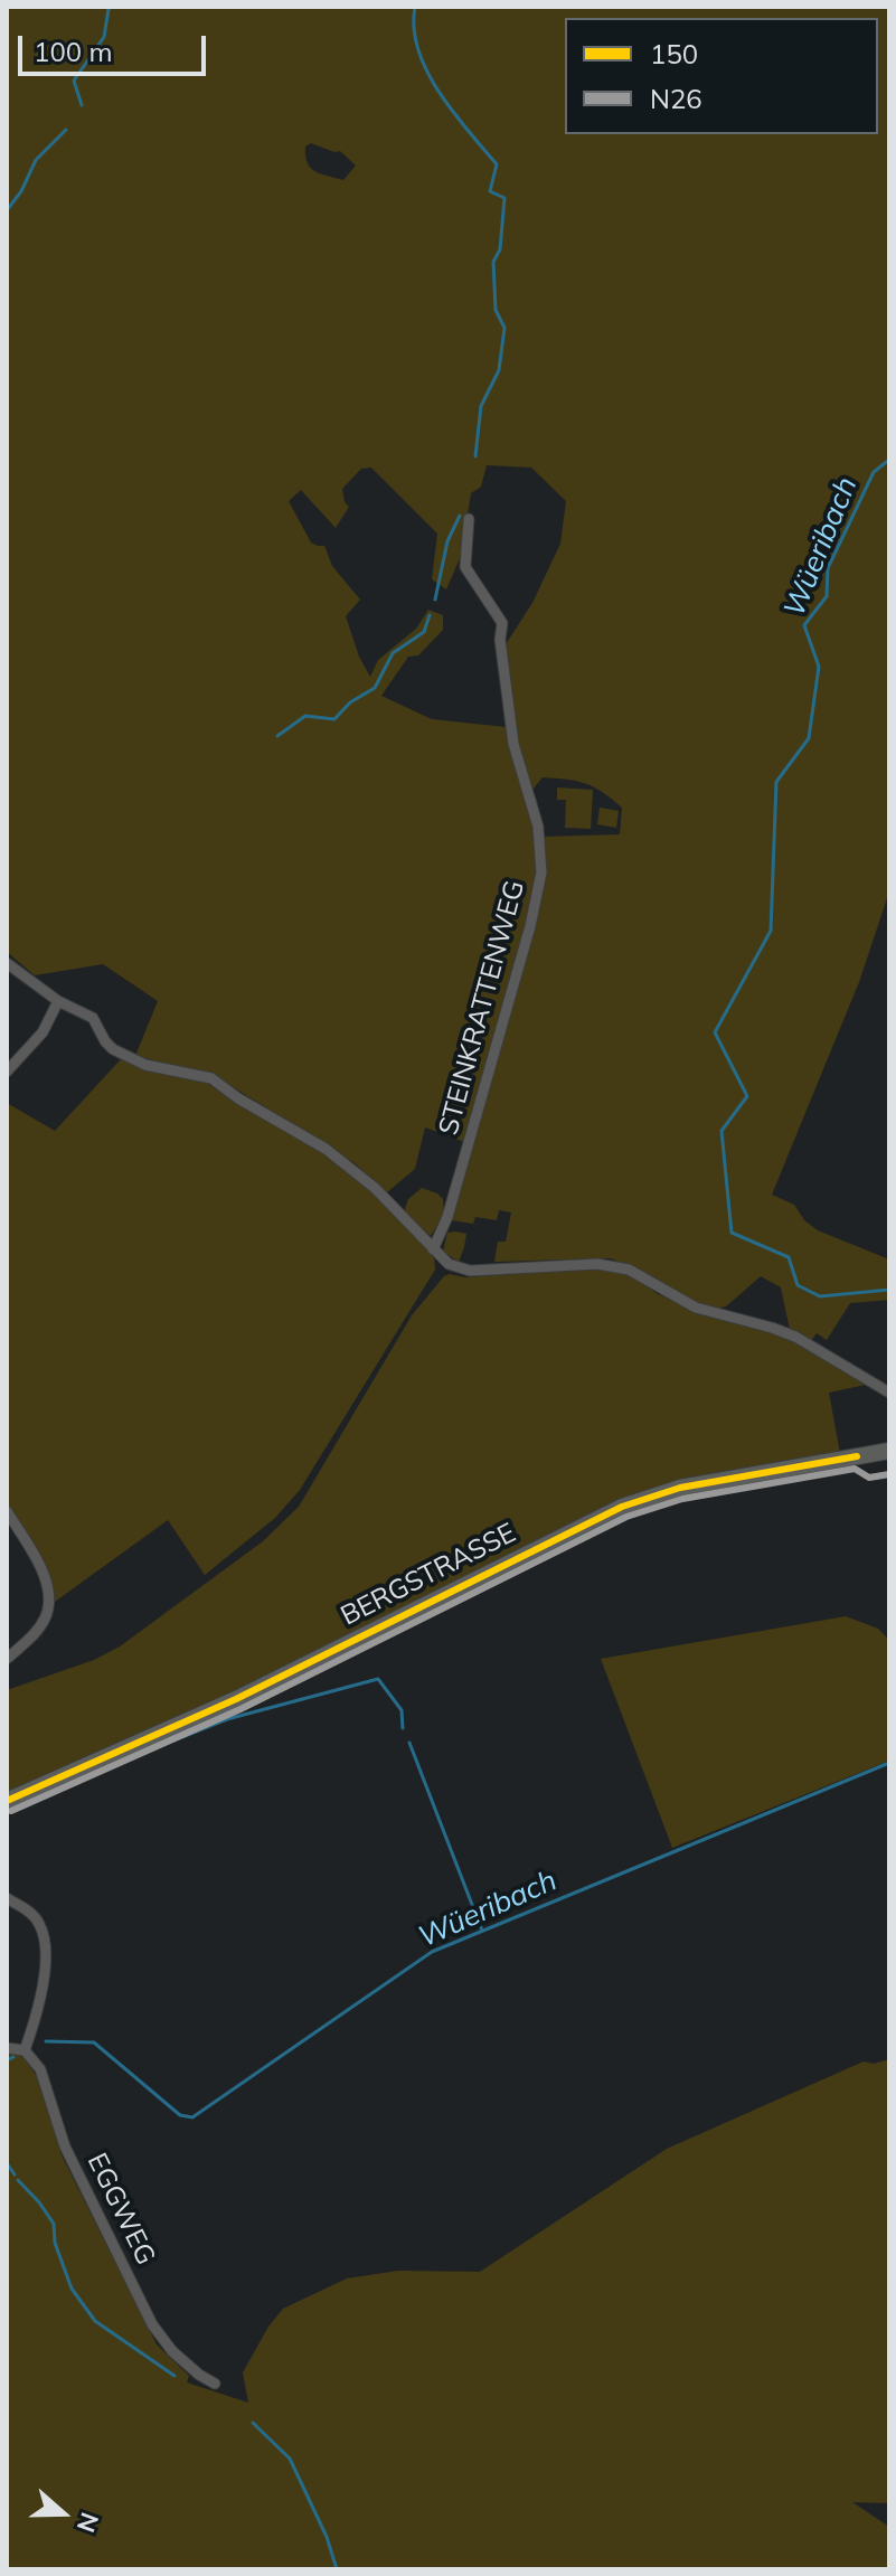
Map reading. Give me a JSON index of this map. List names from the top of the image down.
{
  "streets": {
    "street": ["STEINKRATTENWEG", "BERGSTRASSE", "EGGWEG"]
  },
  "water": ["Wüeribach"],
  "lines": ["transit line 150", "transit line N26"],
  "legend": ["150", "N26"],
  "scale_bar": "100 m",
  "north": "right"
}
